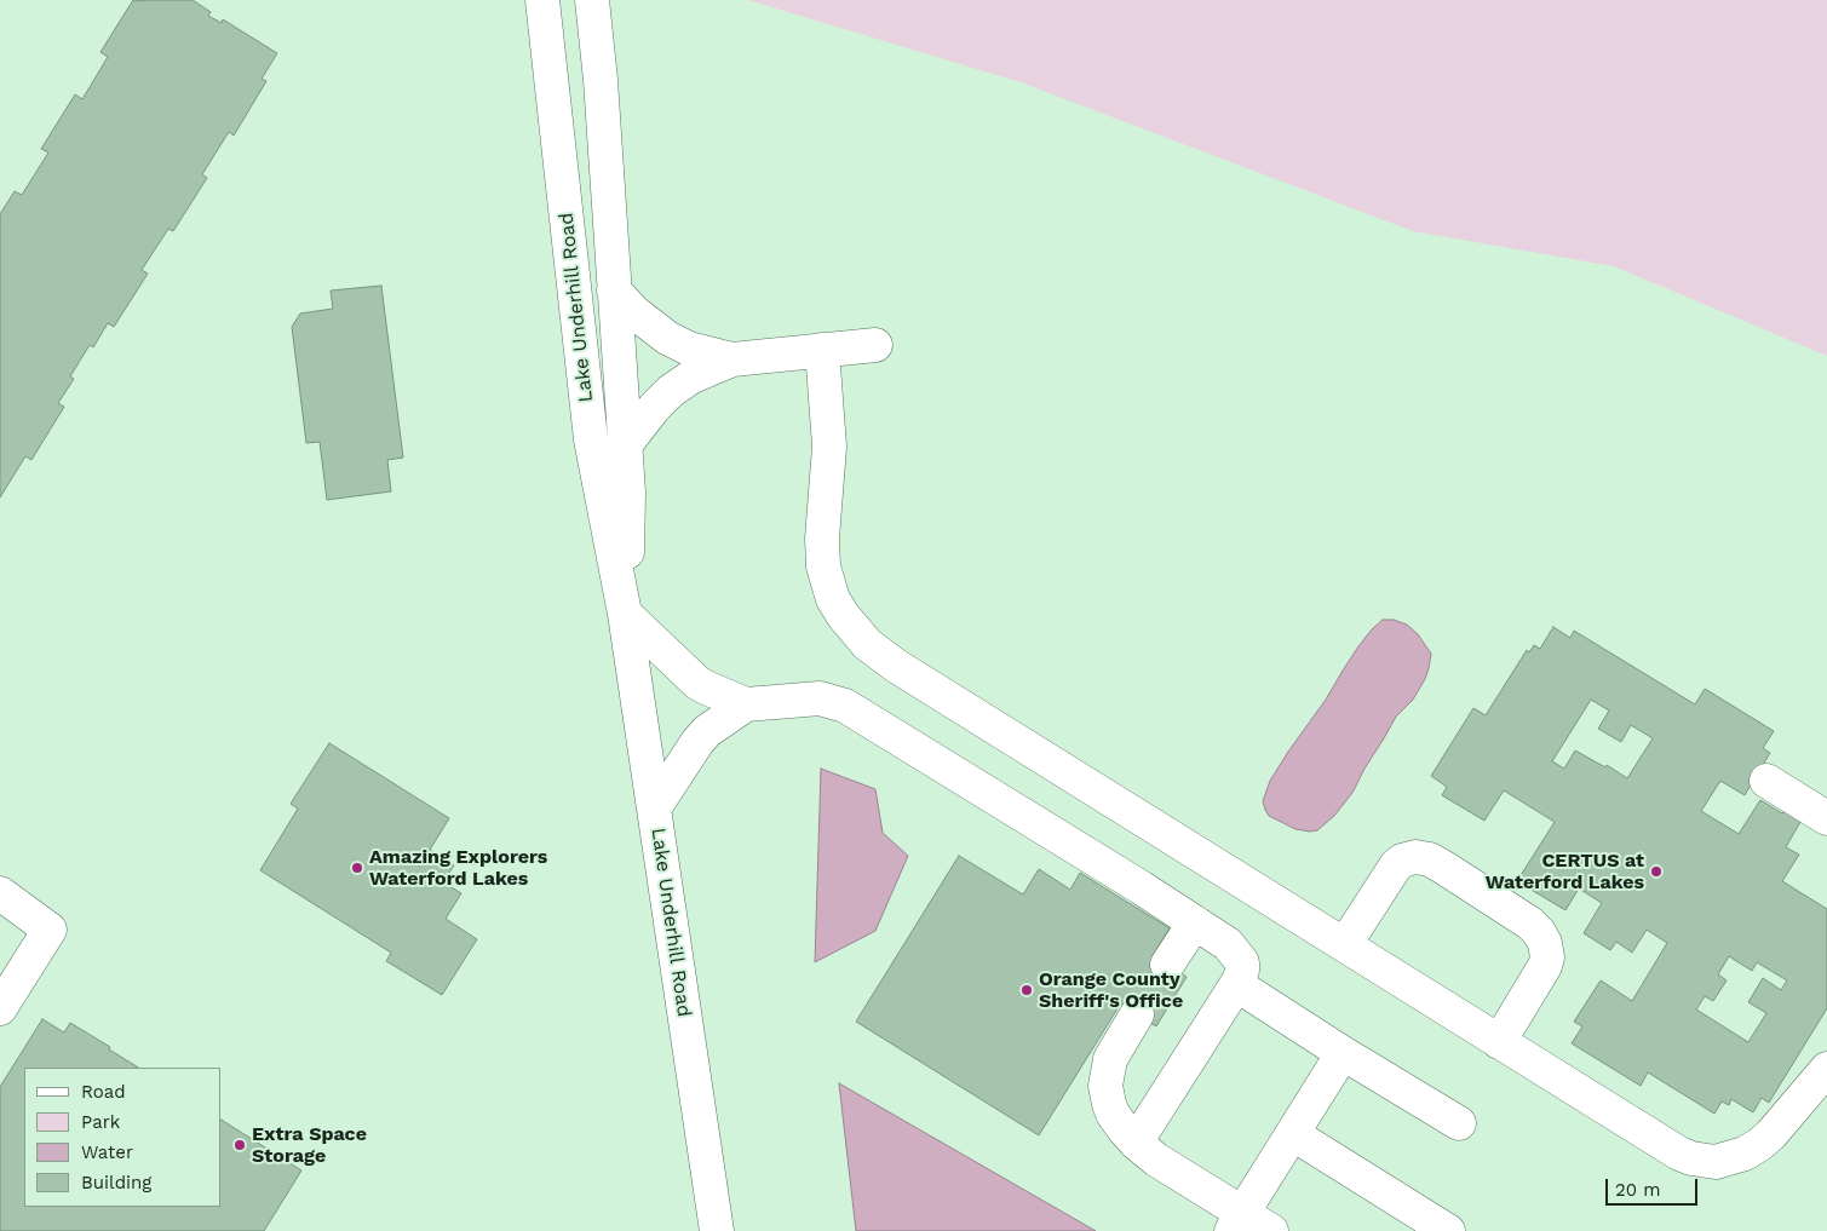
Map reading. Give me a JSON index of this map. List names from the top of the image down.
{
  "streets": {
    "street": ["Lake Underhill Road"]
  },
  "places": [
    "Amazing Explorers Waterford Lakes",
    "CERTUS at Waterford Lakes",
    "Orange County Sheriff's Office",
    "Extra Space Storage"
  ],
  "legend": [
    "Road",
    "Park",
    "Water",
    "Building"
  ],
  "scale_bar": "20 m"
}
